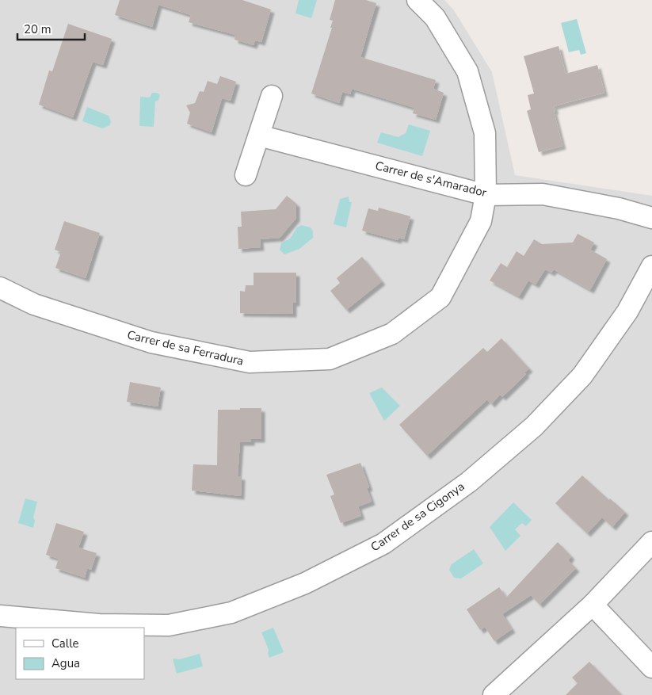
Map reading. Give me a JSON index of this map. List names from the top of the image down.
{
  "streets": {
    "street": ["Carrer de s'Amarador", "Carrer de sa Ferradura", "Carrer de sa Cigonya"]
  },
  "crossings": [
    ["Carrer de s'Amarador", "Carrer de sa Ferradura"]
  ],
  "legend": ["Calle", "Agua"],
  "scale_bar": "20 m"
}
